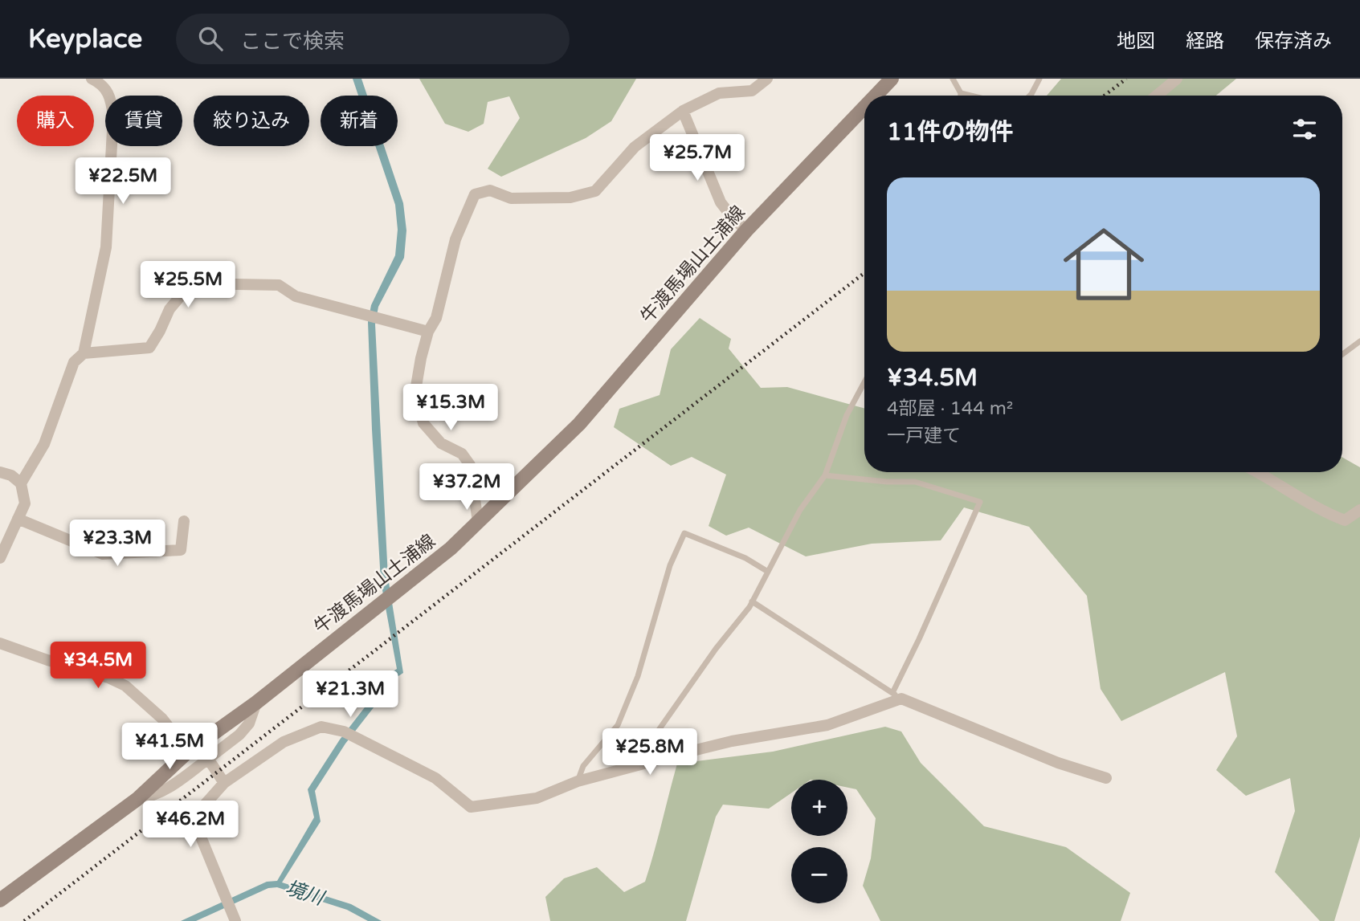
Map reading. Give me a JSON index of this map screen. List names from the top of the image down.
{
  "streets": {
    "main road": ["牛渡馬場山土浦線"]
  },
  "water": ["境川"],
  "page": {
    "header": "Keyplace",
    "search": "ここで検索",
    "nav": ["地図", "経路", "保存済み"],
    "chip": [
      "購入",
      "賃貸",
      "絞り込み",
      "新着"
    ],
    "heading": "11件の物件",
    "price": [
      "¥25.7M",
      "¥22.5M",
      "¥25.5M",
      "¥15.3M",
      "¥37.2M",
      "¥23.3M",
      "¥34.5M",
      "¥21.3M",
      "¥41.5M",
      "¥25.8M",
      "¥46.2M"
    ],
    "list": [
      {
        "name": "¥34.5M",
        "note": "4部屋 · 144 m² · 一戸建て"
      }
    ],
    "map_buttons": ["+", "−"]
  }
}
